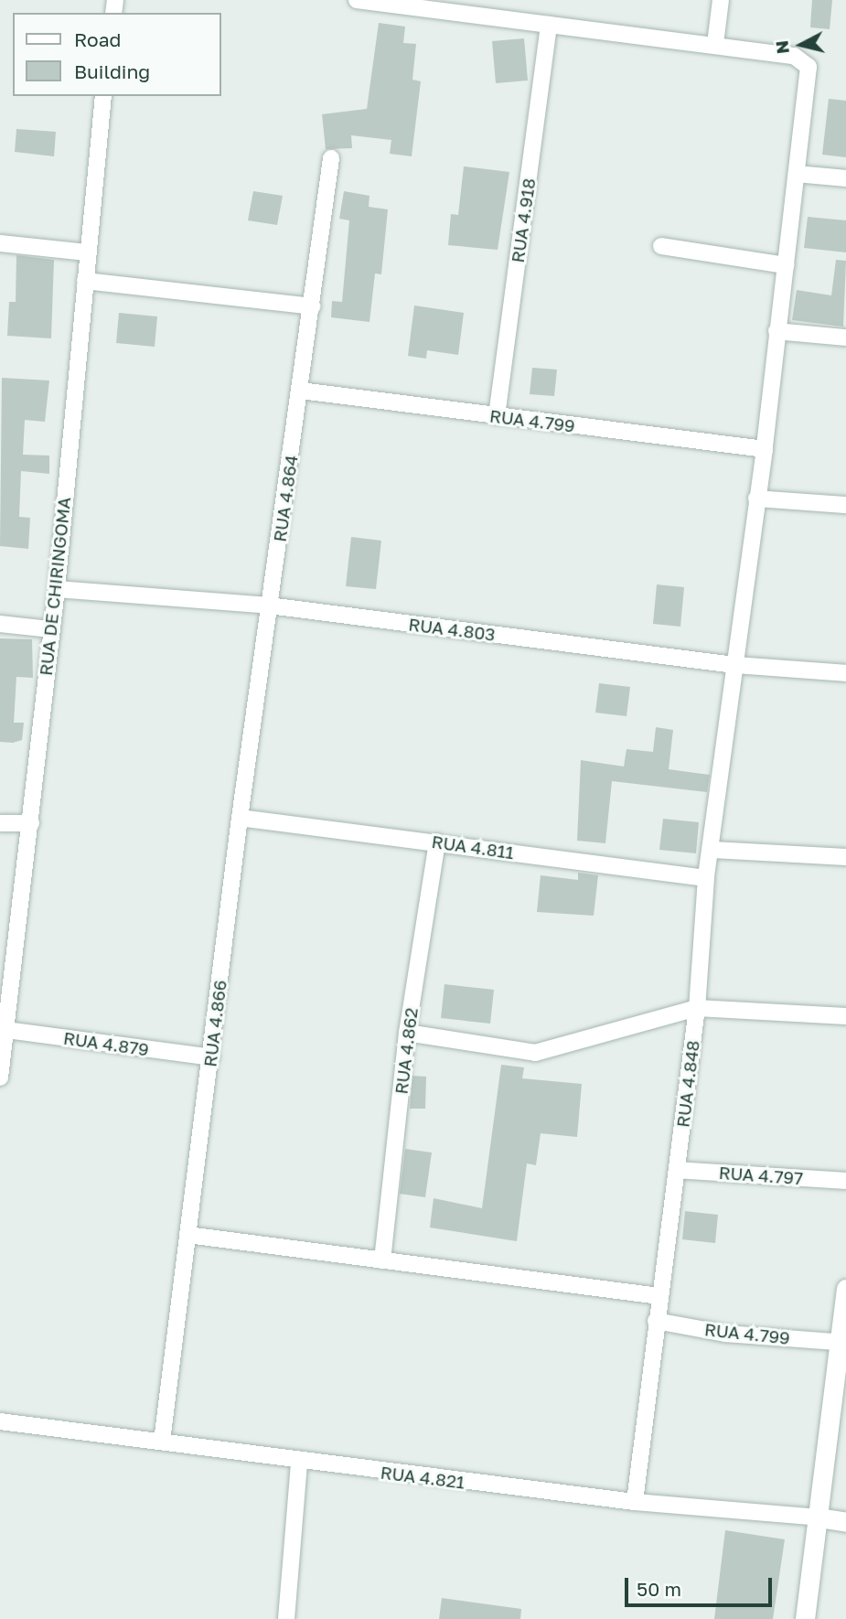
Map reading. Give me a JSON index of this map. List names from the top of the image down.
{
  "streets": {
    "main road": ["RUA 4.821"],
    "street": [
      "RUA 4.918",
      "RUA 4.799",
      "RUA 4.864",
      "RUA DE CHIRINGOMA",
      "RUA 4.803",
      "RUA 4.811",
      "RUA 4.866",
      "RUA 4.879",
      "RUA 4.862",
      "RUA 4.848",
      "RUA 4.797"
    ]
  },
  "crossings": [
    ["RUA 4.918", "RUA 4.799"],
    ["RUA 4.799", "RUA 4.864"],
    ["RUA 4.799", "RUA 4.848"],
    ["RUA 4.864", "RUA 4.803"],
    ["RUA 4.864", "RUA 4.866"],
    ["RUA DE CHIRINGOMA", "RUA 4.803"],
    ["RUA DE CHIRINGOMA", "RUA 4.879"],
    ["RUA 4.803", "RUA 4.866"],
    ["RUA 4.803", "RUA 4.848"],
    ["RUA 4.811", "RUA 4.866"],
    ["RUA 4.811", "RUA 4.862"],
    ["RUA 4.811", "RUA 4.848"],
    ["RUA 4.866", "RUA 4.879"],
    ["RUA 4.866", "RUA 4.821"],
    ["RUA 4.848", "RUA 4.797"],
    ["RUA 4.848", "RUA 4.821"]
  ],
  "legend": ["Road", "Building"],
  "scale_bar": "50 m",
  "north": "left"
}
